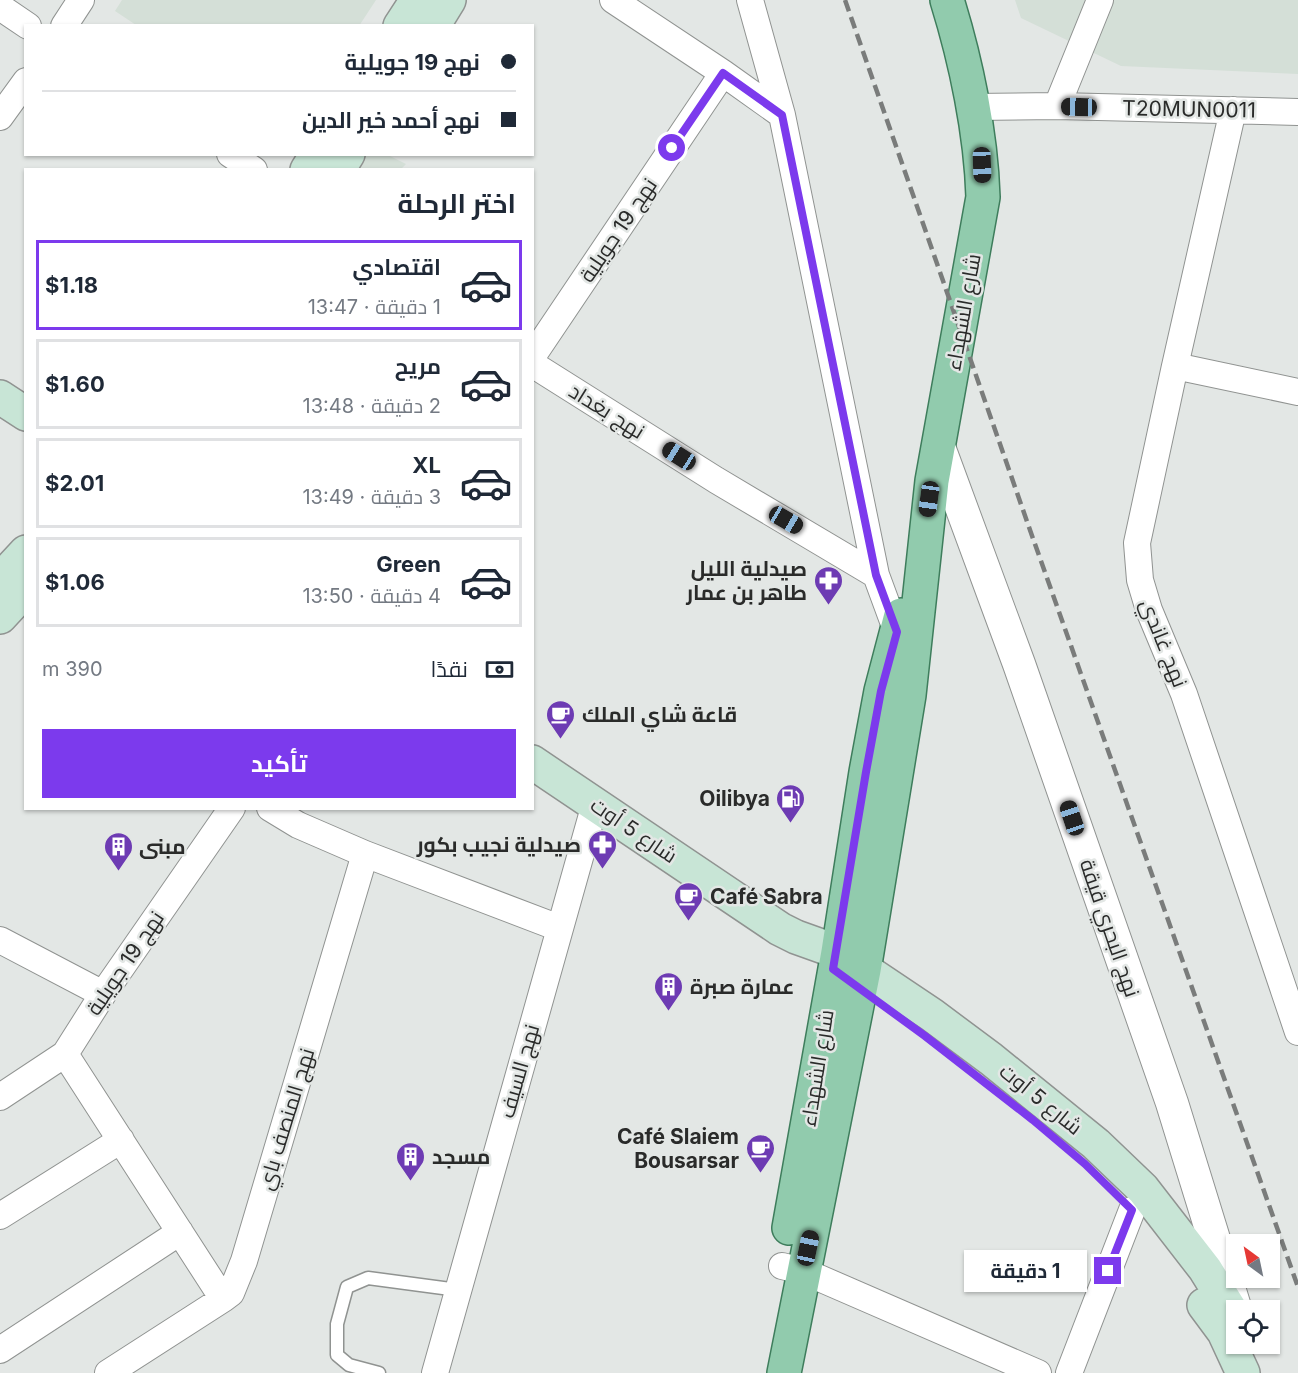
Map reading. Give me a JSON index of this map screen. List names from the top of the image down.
{
  "streets": {
    "main road": ["شارع الشهداء", "شارع 5 أوت"],
    "street": [
      "T20MUN0011",
      "نهج 19 جويلية",
      "نهج بغداد",
      "نهج غاندي",
      "نهج البحري قيقة",
      "نهج السيف",
      "نهج المنصف باي"
    ]
  },
  "crossings": [
    ["T20MUN0011", "شارع الشهداء"],
    ["T20MUN0011", "نهج غاندي"],
    ["شارع الشهداء", "شارع 5 أوت"],
    ["شارع الشهداء", "نهج البحري قيقة"],
    ["شارع 5 أوت", "نهج السيف"]
  ],
  "places": {
    "pharmacy": ["صيدلية الليل طاهر بن عمار", "صيدلية نجيب بكور"],
    "cafe": ["قاعة شاي الملك", "Café Sabra", "Café Slaiem Bousarsar"],
    "fuel station": ["Oilibya"],
    "building": ["مبنى", "عمارة صبرة", "مسجد"]
  },
  "north": "top left",
  "page": {
    "banner": ["نهج 19 جويلية", "نهج أحمد خير الدين"],
    "heading": "اختر الرحلة",
    "list": [
      {
        "name": "اقتصادي",
        "note": "1 دقيقة · 13:47",
        "value": "$1.18"
      },
      {
        "name": "مريح",
        "note": "2 دقيقة · 13:48",
        "value": "$1.60"
      },
      {
        "name": "XL",
        "note": "3 دقيقة · 13:49",
        "value": "$2.01"
      },
      {
        "name": "Green",
        "note": "4 دقيقة · 13:50",
        "value": "$1.06"
      }
    ],
    "pay": ["نقدًا", "390 m"],
    "buttons": "تأكيد",
    "bubble": "1 دقيقة"
  }
}
